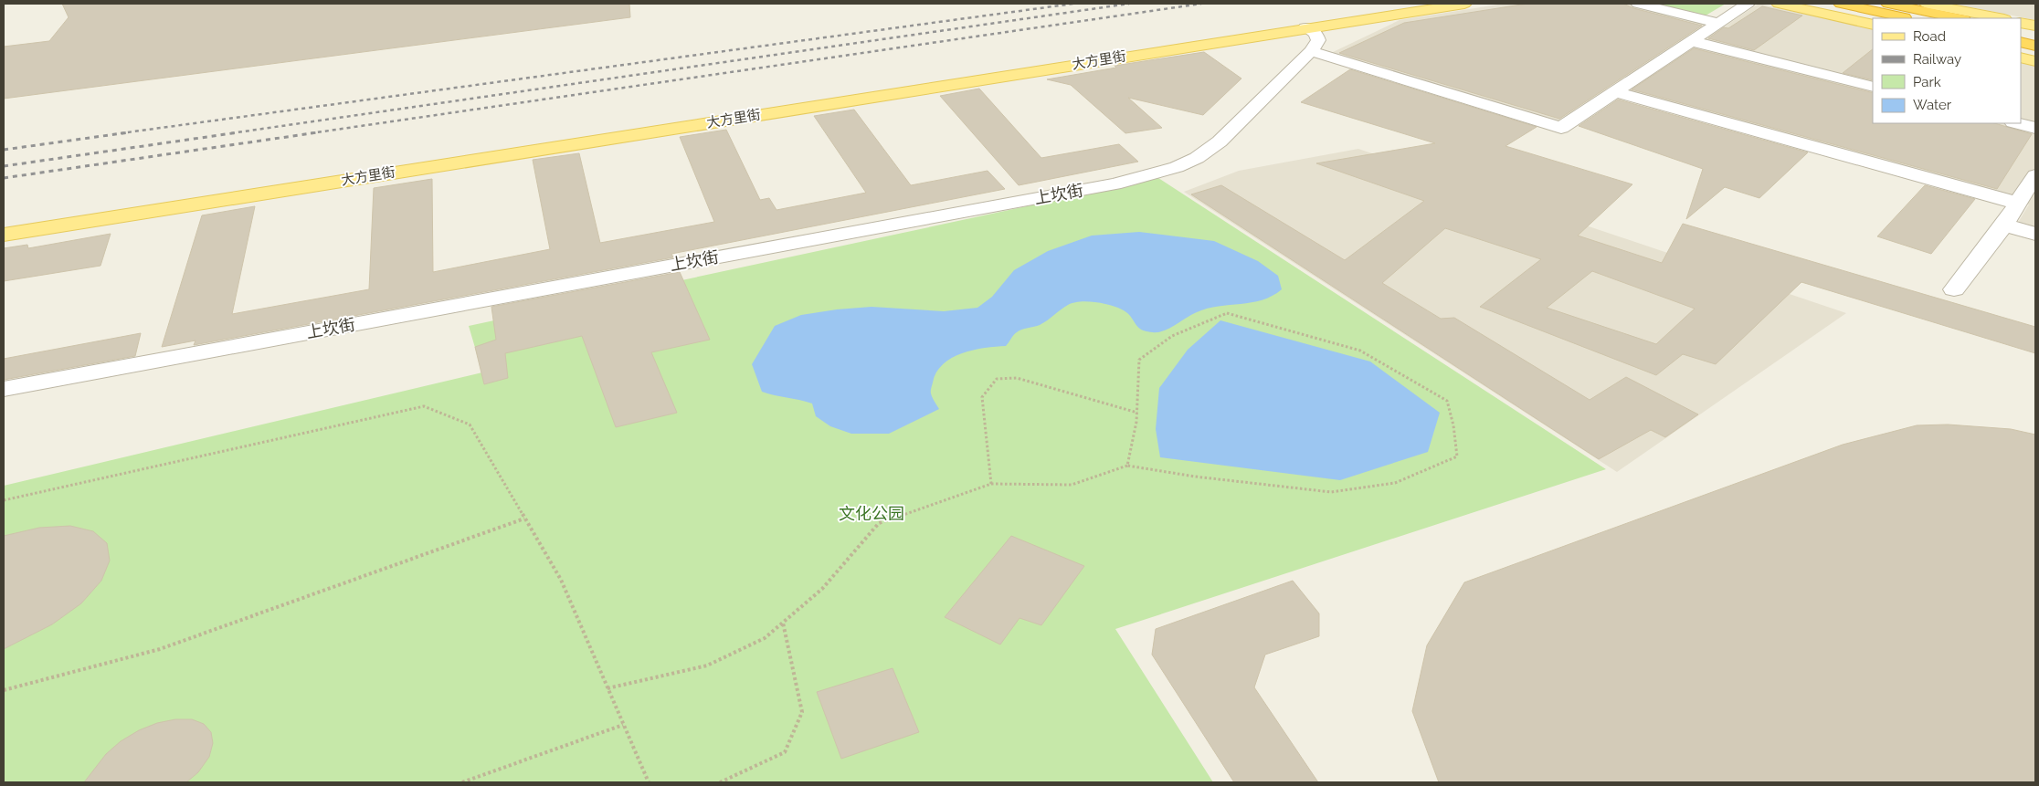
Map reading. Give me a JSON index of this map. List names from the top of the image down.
{
  "streets": {
    "main road": ["大方里街"],
    "street": ["上坎街"]
  },
  "parks": ["文化公园"],
  "legend": [
    "Road",
    "Railway",
    "Park",
    "Water"
  ]
}
